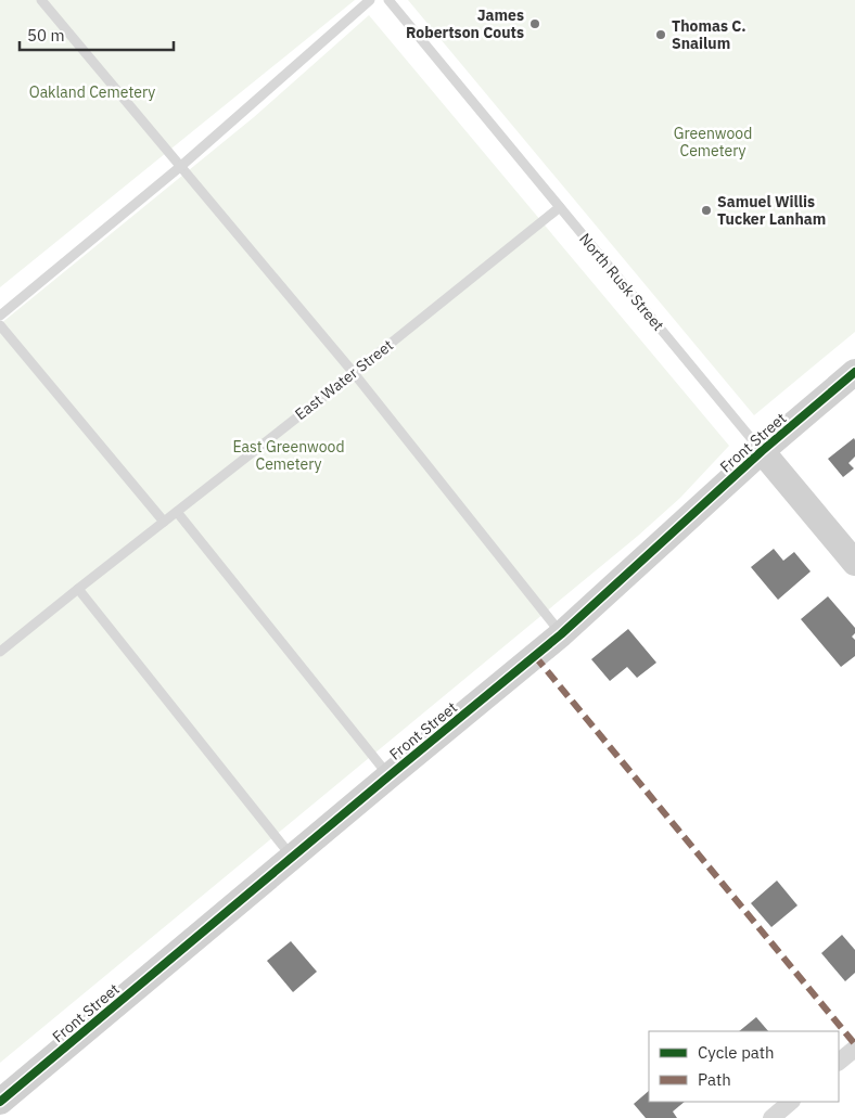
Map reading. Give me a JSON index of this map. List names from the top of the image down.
{
  "streets": {
    "street": ["North Rusk Street", "Front Street"],
    "lane": ["East Water Street"]
  },
  "crossings": [
    ["North Rusk Street", "East Water Street"],
    ["North Rusk Street", "Front Street"]
  ],
  "parks": ["Oakland Cemetery", "Greenwood Cemetery", "East Greenwood Cemetery"],
  "places": ["James Robertson Couts", "Thomas C. Snailum", "Samuel Willis Tucker Lanham"],
  "legend": ["Cycle path", "Path"],
  "scale_bar": "50 m"
}
